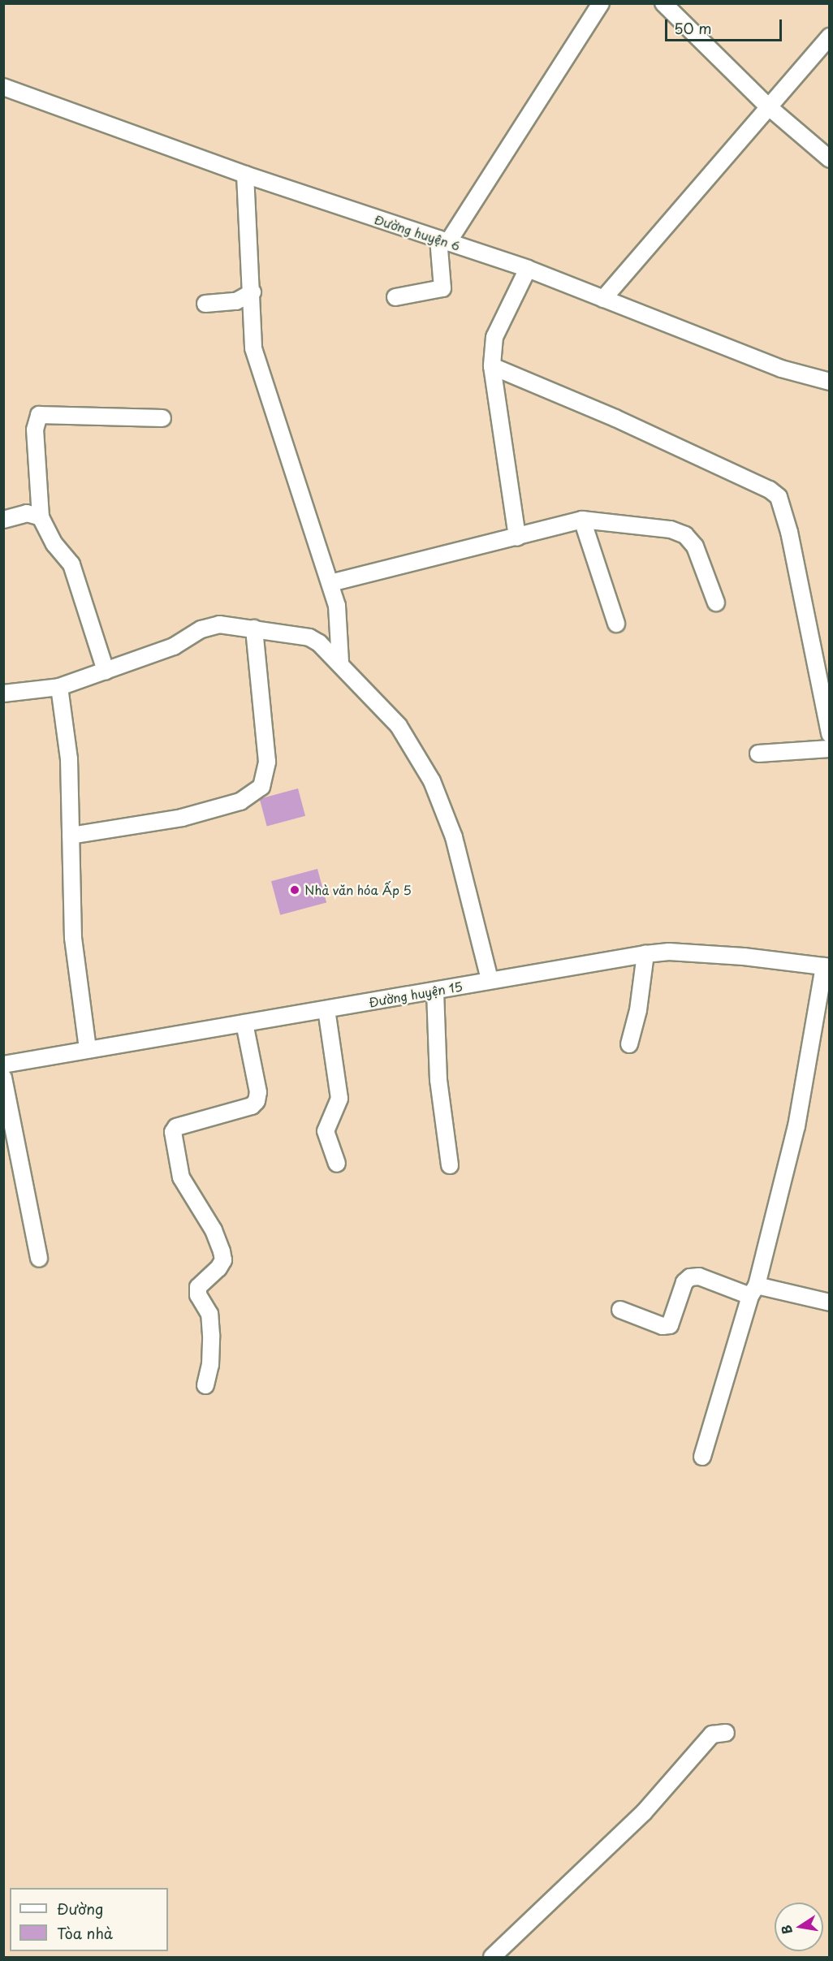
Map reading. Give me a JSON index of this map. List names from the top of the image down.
{
  "streets": {
    "street": ["Đường huyện 6", "Đường huyện 15"]
  },
  "places": ["Nhà văn hóa Ấp 5"],
  "legend": ["Đường", "Tòa nhà"],
  "scale_bar": "50 m",
  "north": "left"
}
